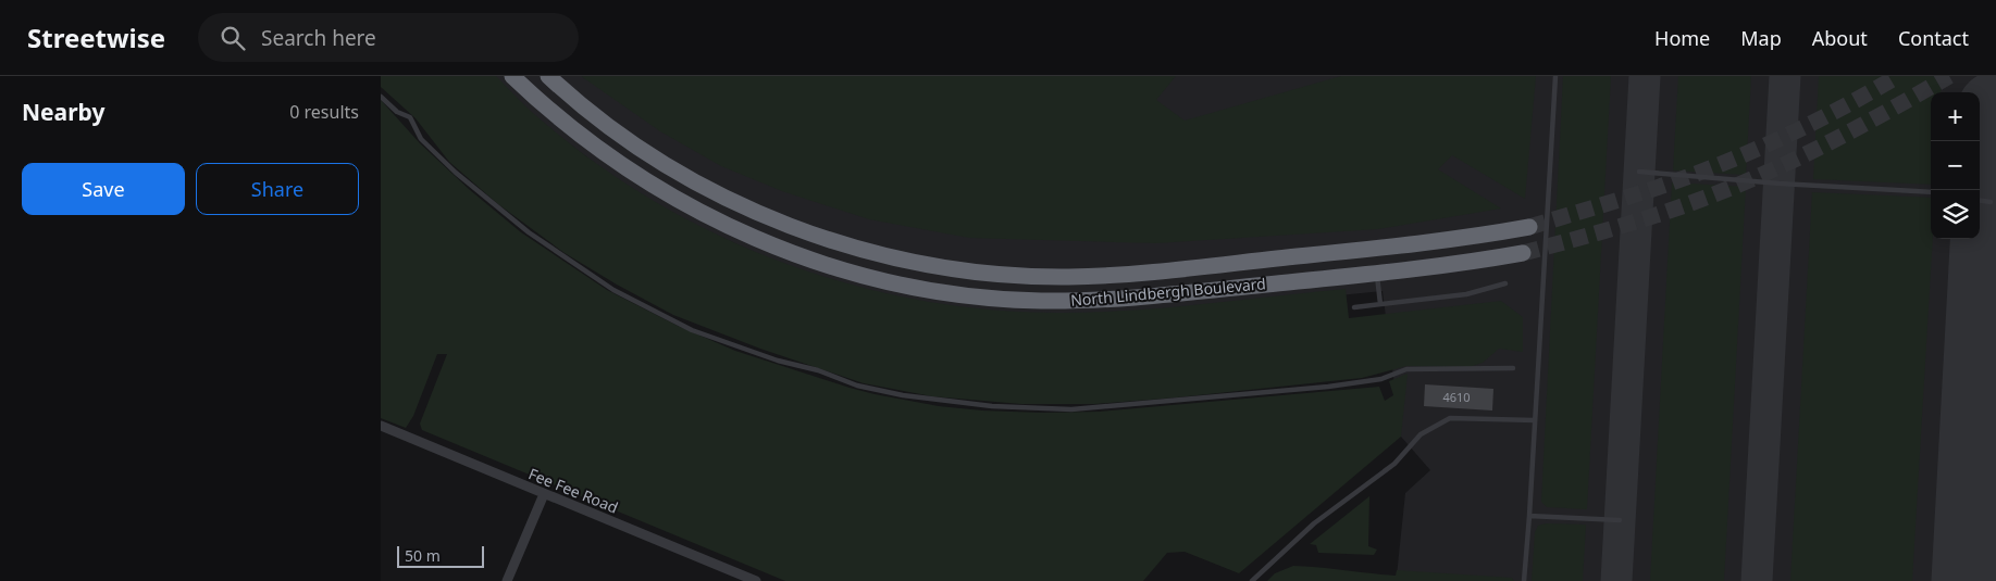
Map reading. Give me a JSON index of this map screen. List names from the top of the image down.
{
  "streets": {
    "highway": ["North Lindbergh Boulevard"],
    "street": ["Fee Fee Road"]
  },
  "house_numbers": ["4610"],
  "scale_bar": "50 m",
  "page": {
    "header": "Streetwise",
    "search": "Search here",
    "nav": [
      "Home",
      "Map",
      "About",
      "Contact"
    ],
    "heading": ["Nearby", "0 results"],
    "map_buttons": ["+", "−"],
    "buttons": ["Save", "Share"],
    "scale": "50 m"
  }
}
